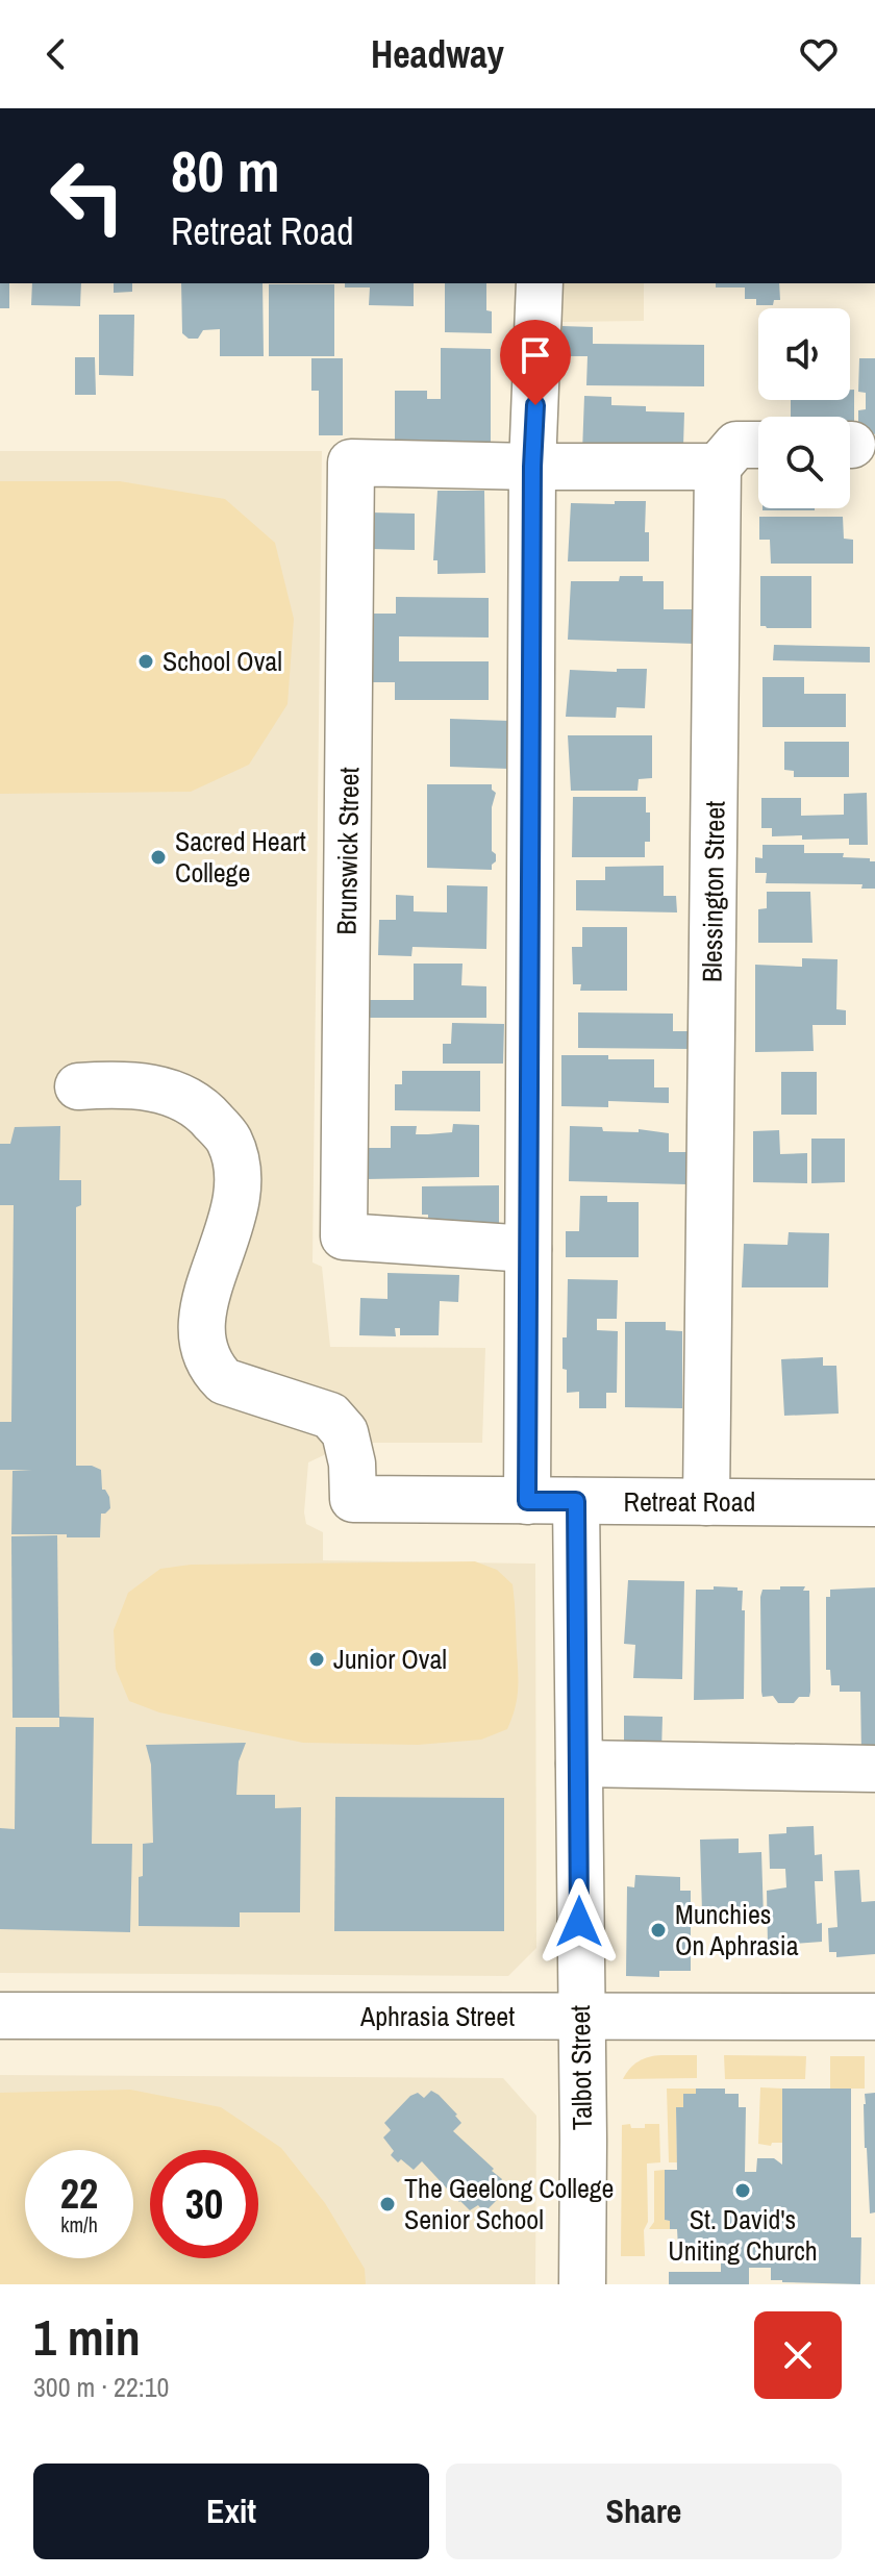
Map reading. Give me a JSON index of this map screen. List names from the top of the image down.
{
  "streets": {
    "street": [
      "Brunswick Street",
      "Blessington Street",
      "Retreat Road",
      "Aphrasia Street",
      "Talbot Street"
    ]
  },
  "crossings": [
    ["Blessington Street", "Retreat Road"],
    ["Retreat Road", "Talbot Street"],
    ["Aphrasia Street", "Talbot Street"]
  ],
  "places": [
    "School Oval",
    "Sacred Heart College",
    "Junior Oval",
    "Munchies On Aphrasia",
    "St. David's Uniting Church",
    "The Geelong College Senior School"
  ],
  "page": {
    "header": "Headway",
    "turn": ["80 m", "Retreat Road"],
    "speed": "22 km/h",
    "limit": "30",
    "heading": ["1 min", "300 m · 22:10"],
    "buttons": ["Exit", "Share"]
  }
}
